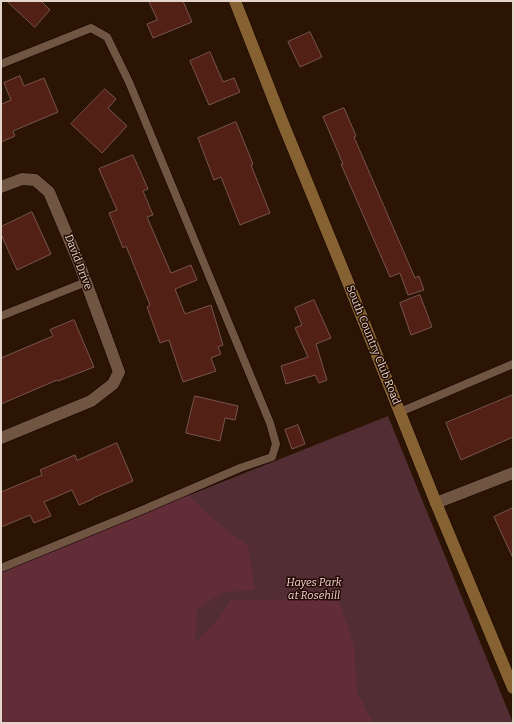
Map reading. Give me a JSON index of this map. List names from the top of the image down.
{
  "streets": {
    "street": ["David Drive", "South Country Club Road"]
  },
  "parks": ["Hayes Park at Rosehill"]
}
